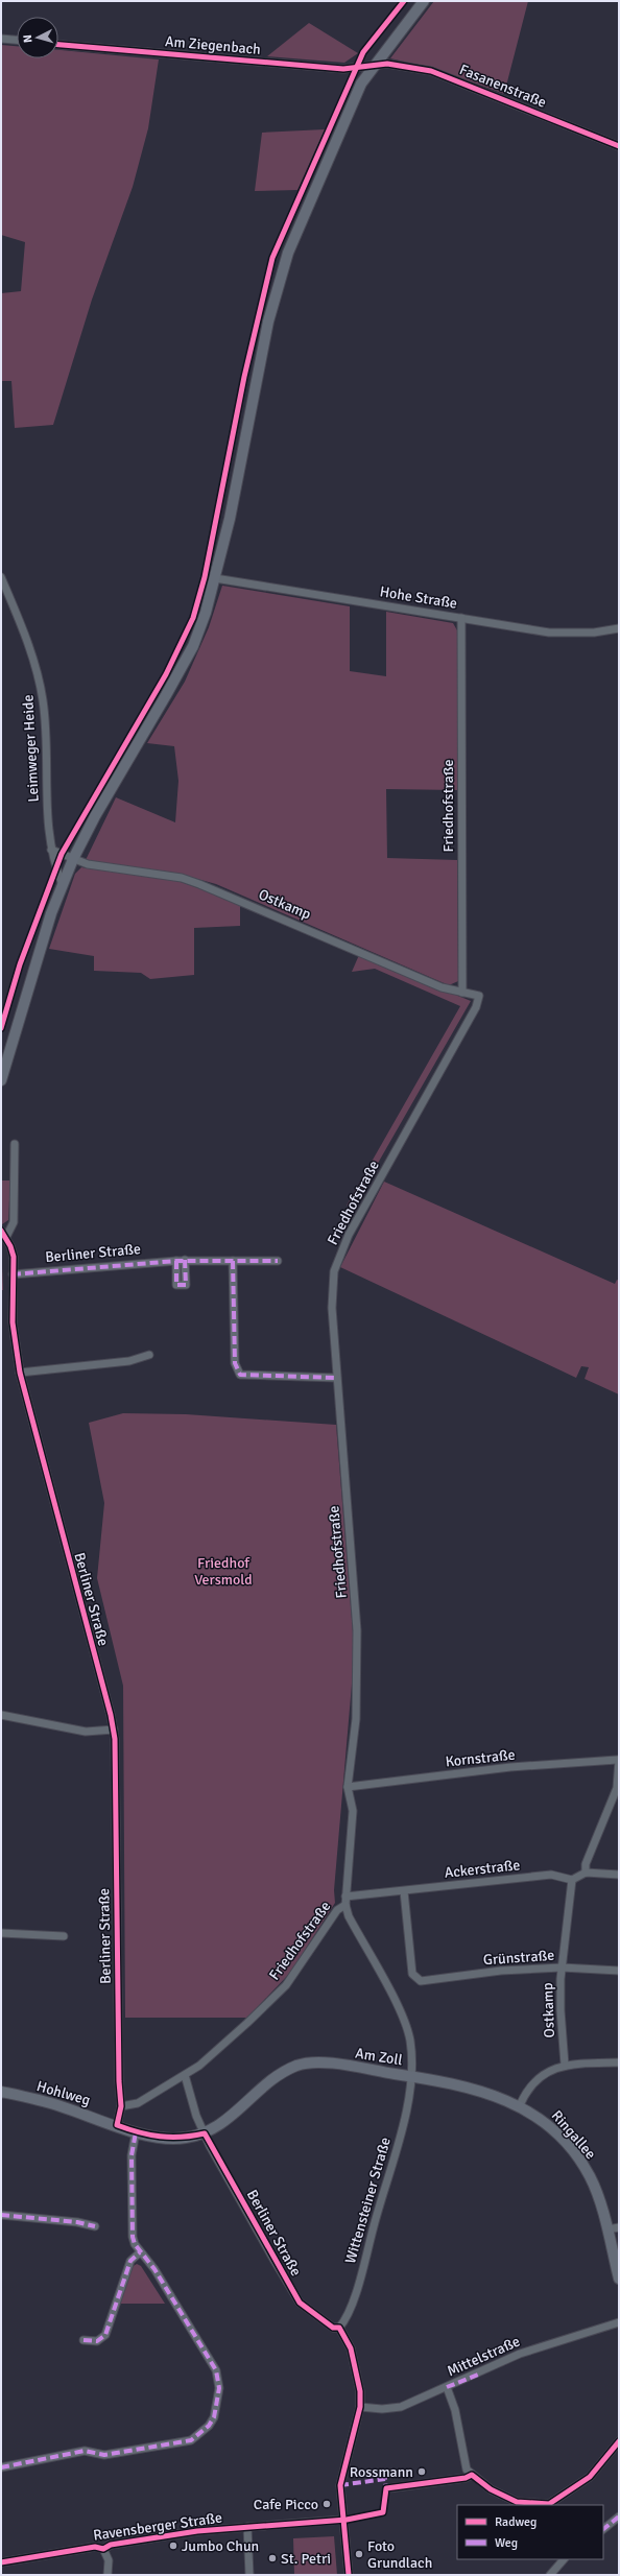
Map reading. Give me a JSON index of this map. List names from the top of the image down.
{
  "streets": {
    "main road": ["Am Zoll", "Hohlweg", "Ringallee"],
    "street": [
      "Am Ziegenbach",
      "Fasanenstraße",
      "Hohe Straße",
      "Leimweger Heide",
      "Friedhofstraße",
      "Ostkamp",
      "Berliner Straße",
      "Kornstraße",
      "Ackerstraße",
      "Grünstraße",
      "Wittensteiner Straße",
      "Mittelstraße",
      "Ravensberger Straße"
    ]
  },
  "crossings": [
    ["Am Ziegenbach", "Fasanenstraße"],
    ["Hohe Straße", "Friedhofstraße"],
    ["Friedhofstraße", "Ostkamp"],
    ["Friedhofstraße", "Berliner Straße"],
    ["Friedhofstraße", "Kornstraße"],
    ["Friedhofstraße", "Ackerstraße"],
    ["Friedhofstraße", "Am Zoll"],
    ["Ostkamp", "Ackerstraße"],
    ["Ostkamp", "Grünstraße"],
    ["Berliner Straße", "Am Zoll"],
    ["Berliner Straße", "Hohlweg"],
    ["Berliner Straße", "Wittensteiner Straße"],
    ["Ackerstraße", "Grünstraße"],
    ["Am Zoll", "Ringallee"],
    ["Am Zoll", "Wittensteiner Straße"],
    ["Ringallee", "Wittensteiner Straße"]
  ],
  "parks": ["Friedhof Versmold"],
  "places": [
    "Rossmann",
    "Cafe Picco",
    "Jumbo Chun",
    "Foto Grundlach",
    "St. Petri"
  ],
  "legend": ["Radweg", "Weg"],
  "north": "left"
}
